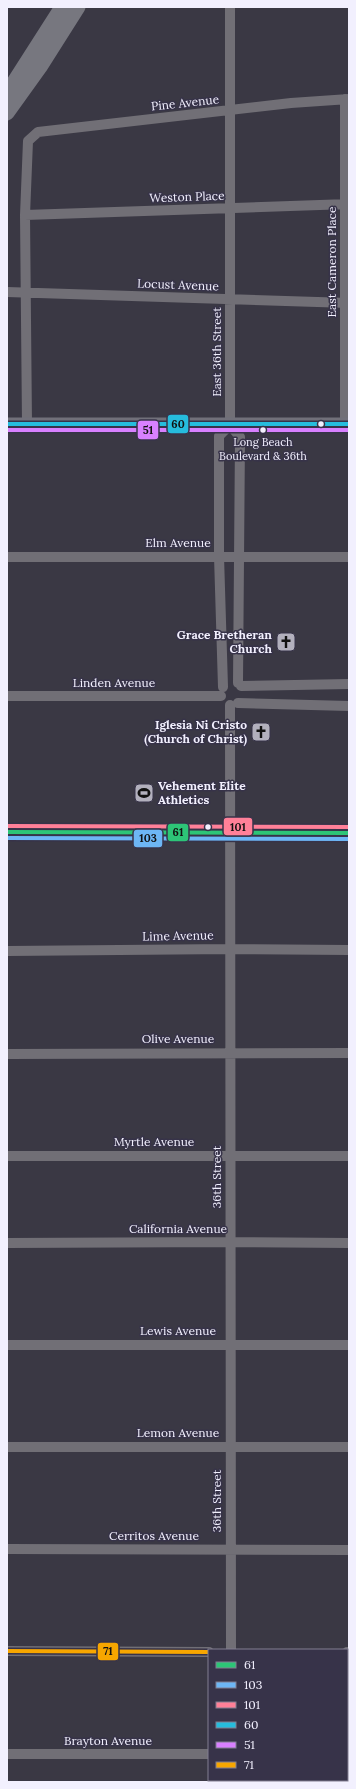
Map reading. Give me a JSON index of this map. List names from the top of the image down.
{
  "streets": {
    "street": [
      "Pine Avenue",
      "Weston Place",
      "East Cameron Place",
      "Locust Avenue",
      "East 36th Street",
      "Elm Avenue",
      "Linden Avenue",
      "Lime Avenue",
      "Olive Avenue",
      "Myrtle Avenue",
      "36th Street",
      "California Avenue",
      "Lewis Avenue",
      "Lemon Avenue",
      "Cerritos Avenue",
      "Brayton Avenue"
    ]
  },
  "crossings": [
    ["Pine Avenue", "Weston Place"],
    ["Pine Avenue", "East Cameron Place"],
    ["Pine Avenue", "East 36th Street"],
    ["Weston Place", "East Cameron Place"],
    ["Weston Place", "East 36th Street"],
    ["East Cameron Place", "Locust Avenue"],
    ["Locust Avenue", "East 36th Street"],
    ["Linden Avenue", "36th Street"],
    ["Lime Avenue", "36th Street"],
    ["Olive Avenue", "36th Street"],
    ["Myrtle Avenue", "36th Street"],
    ["36th Street", "California Avenue"],
    ["36th Street", "Lewis Avenue"],
    ["36th Street", "Lemon Avenue"],
    ["36th Street", "Cerritos Avenue"]
  ],
  "places": {
    "other": ["Long Beach Boulevard & 36th"],
    "church": ["Grace Bretheran Church", "Iglesia Ni Cristo (Church of Christ)"],
    "sports": ["Vehement Elite Athletics"]
  },
  "lines": [
    "transit line 60",
    "transit line 51",
    "transit line 101",
    "transit line 61",
    "transit line 103",
    "transit line 71"
  ],
  "legend": [
    "61",
    "103",
    "101",
    "60",
    "51",
    "71"
  ]
}
